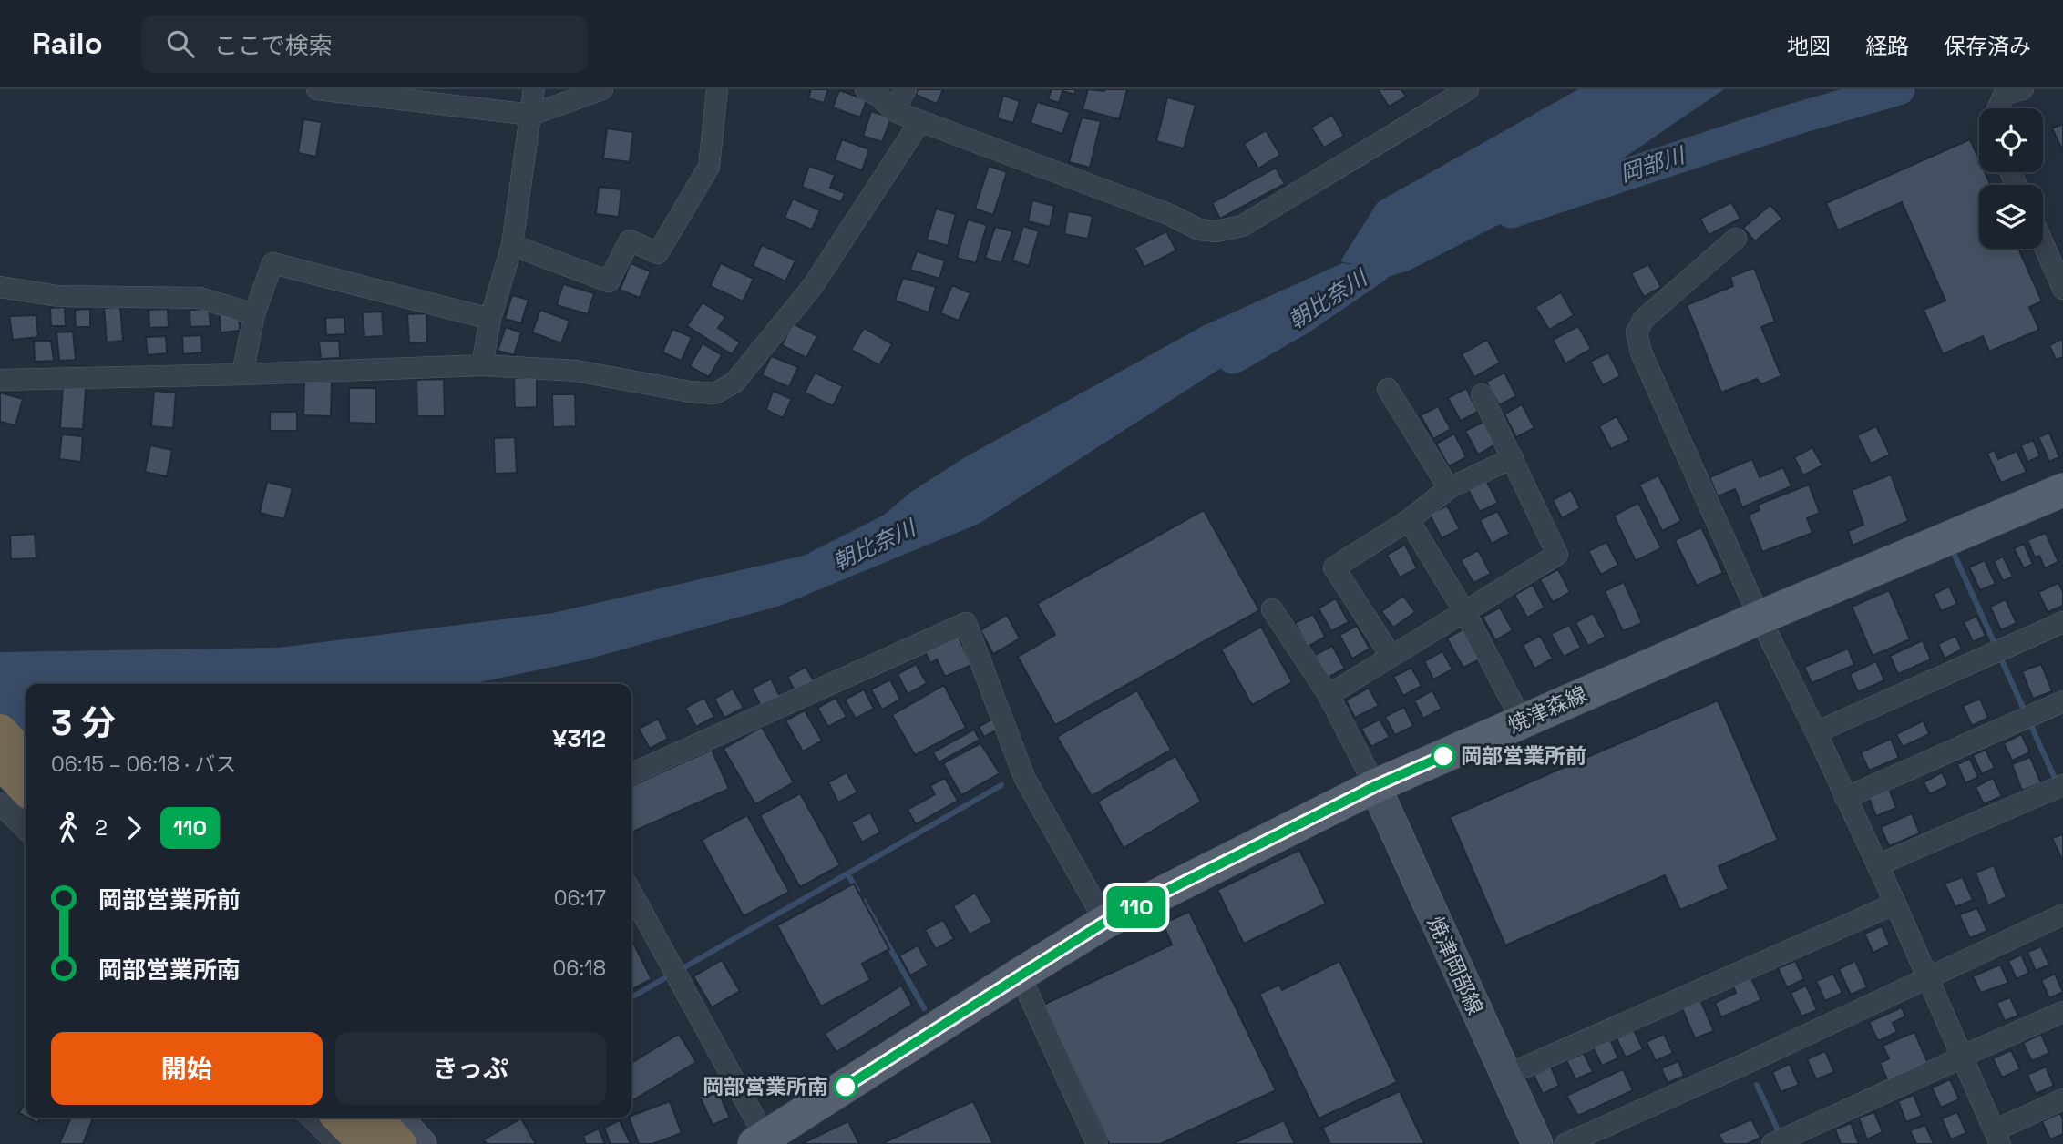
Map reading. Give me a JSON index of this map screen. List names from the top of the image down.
{
  "streets": {
    "main road": ["焼津森線", "焼津岡部線"]
  },
  "crossings": [
    ["焼津森線", "焼津岡部線"]
  ],
  "water": ["岡部川", "朝比奈川"],
  "places": ["岡部営業所前", "岡部営業所南"],
  "lines": ["bus line 110"],
  "page": {
    "header": "Railo",
    "search": "ここで検索",
    "nav": ["地図", "経路", "保存済み"],
    "on_map": "110",
    "heading": ["3 分", "06:15 – 06:18 · バス", "¥312"],
    "legs": ["2", "110"],
    "list": [
      {
        "name": "岡部営業所前",
        "value": "06:17"
      },
      {
        "name": "岡部営業所南",
        "value": "06:18"
      }
    ],
    "buttons": ["開始", "きっぷ"]
  }
}
